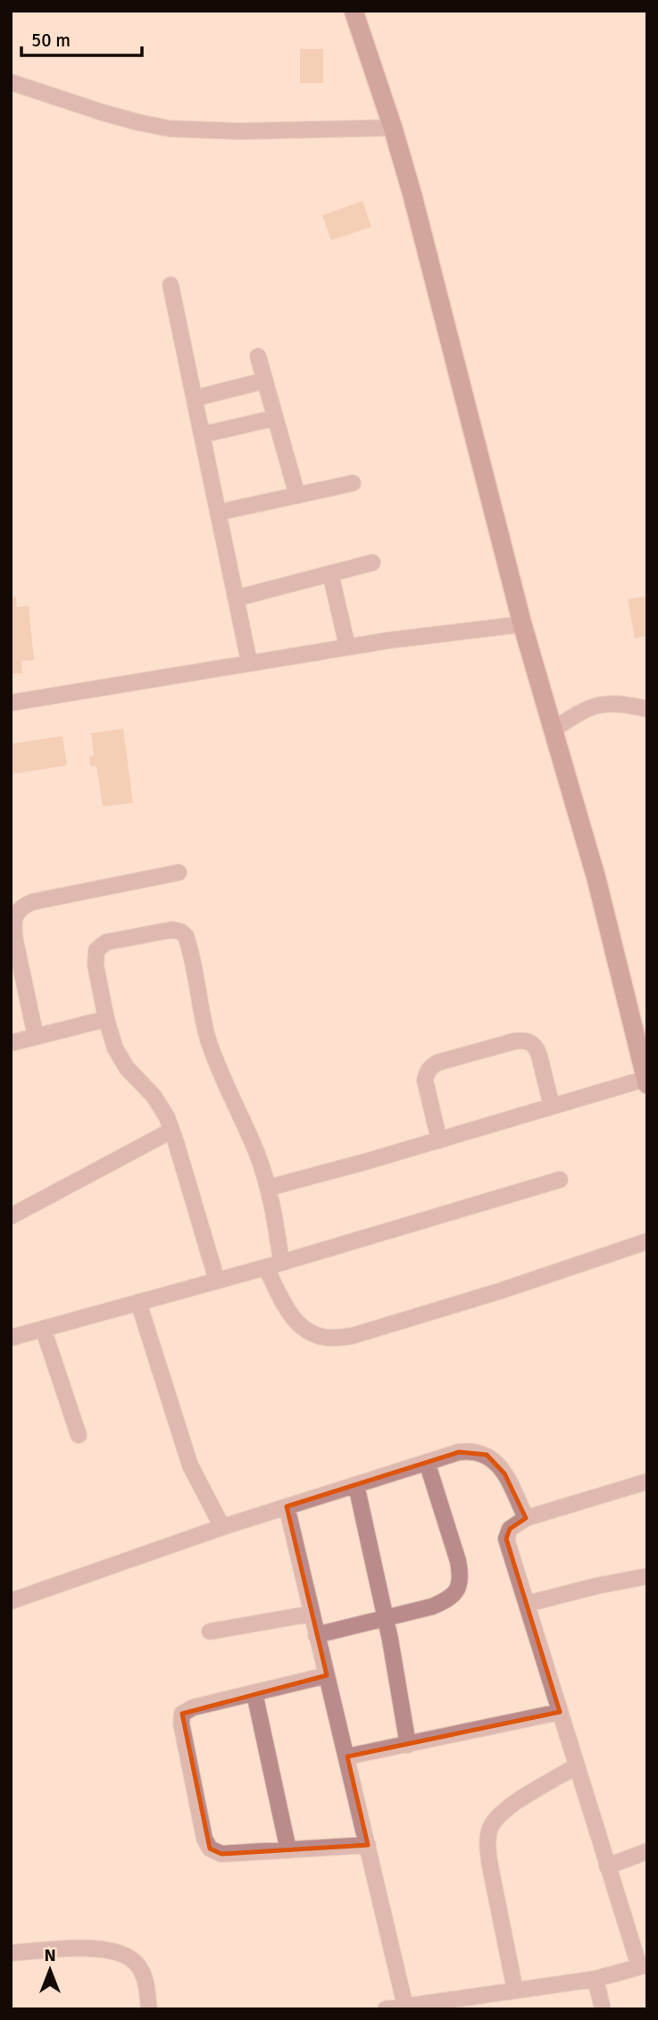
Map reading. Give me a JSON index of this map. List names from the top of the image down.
{
  "scale_bar": "50 m",
  "north": "top"
}
